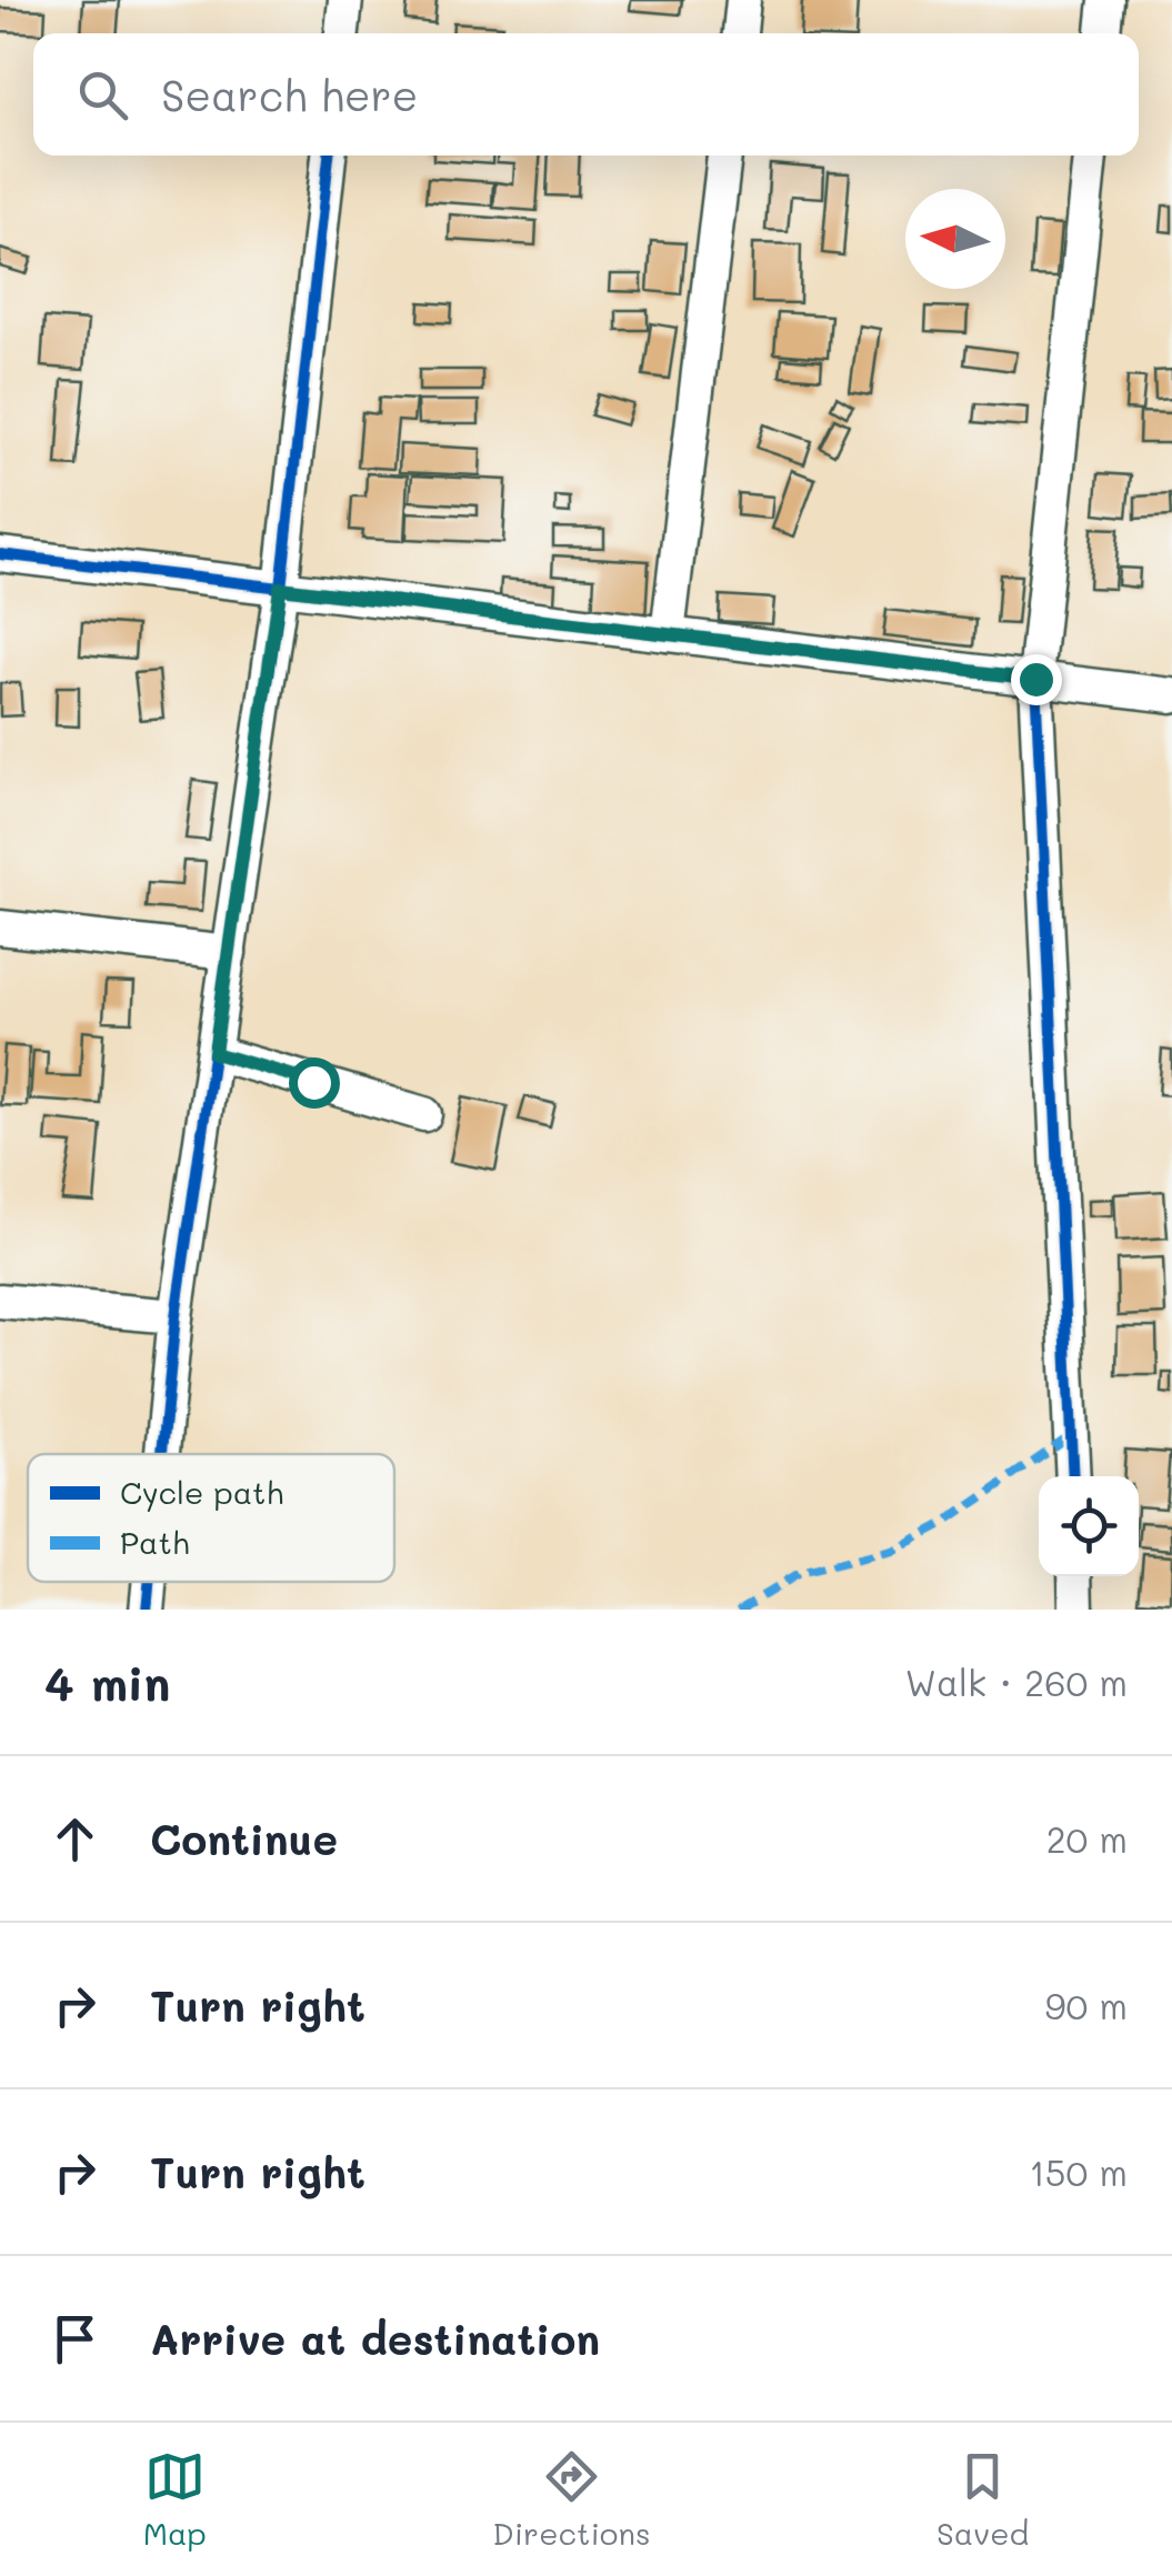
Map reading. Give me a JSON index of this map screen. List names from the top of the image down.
{
  "legend": ["Cycle path", "Path"],
  "north": "left",
  "page": {
    "search": "Search here",
    "heading": ["4 min", "Walk · 260 m"],
    "list": [
      ["Continue", "20 m"],
      ["Turn right", "90 m"],
      ["Turn right", "150 m"],
      "Arrive at destination"
    ],
    "nav": ["Map", "Directions", "Saved"]
  }
}
